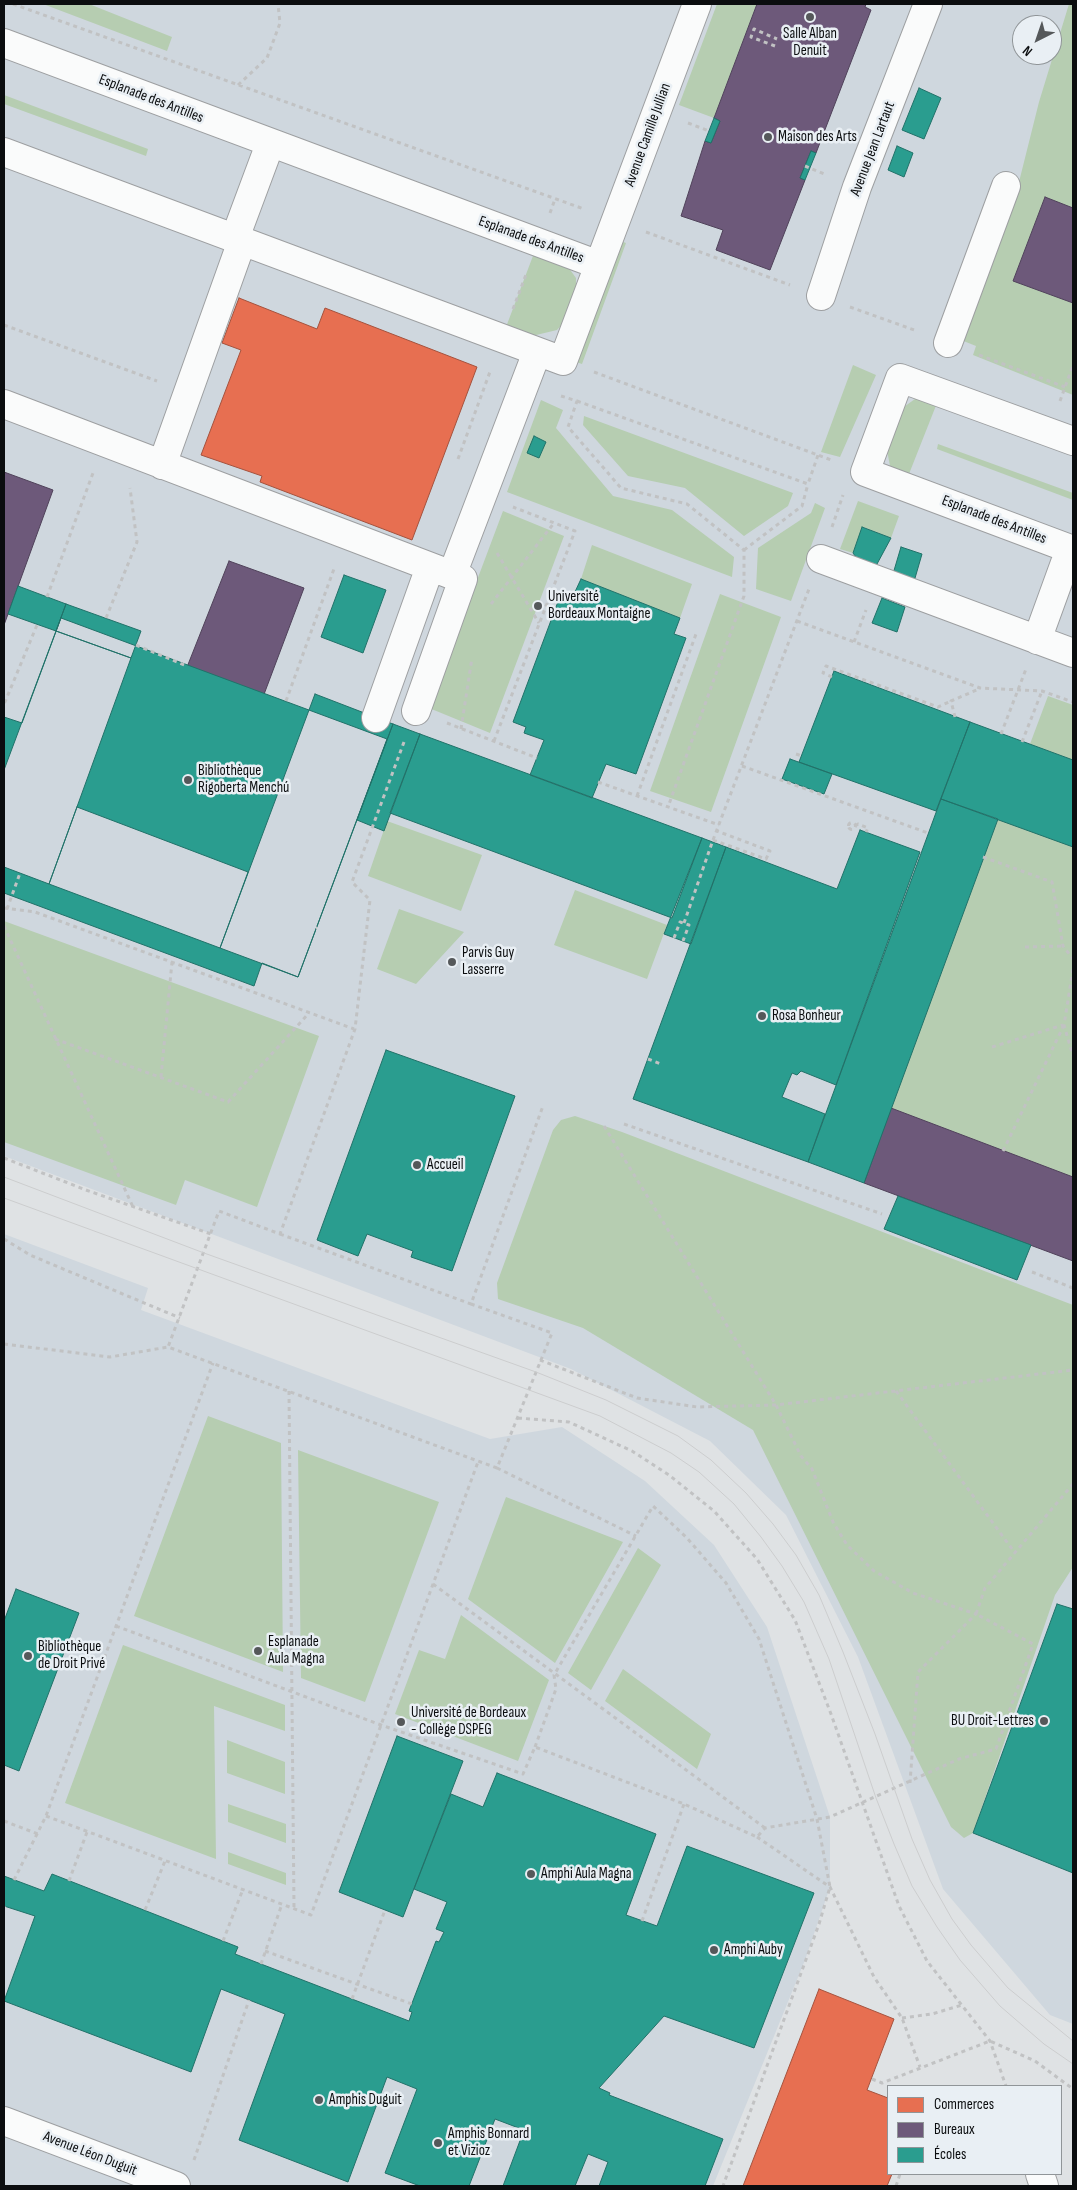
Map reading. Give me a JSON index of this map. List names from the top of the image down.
{
  "streets": {
    "street": [
      "Esplanade des Antilles",
      "Avenue Camille Jullian",
      "Avenue Jean Lartaut",
      "Avenue Léon Duguit"
    ]
  },
  "crossings": [
    ["Esplanade des Antilles", "Avenue Camille Jullian"]
  ],
  "places": [
    "Salle Alban Denuit",
    "Maison des Arts",
    "Université Bordeaux Montaigne",
    "Bibliothèque Rigoberta Menchú",
    "Parvis Guy Lasserre",
    "Rosa Bonheur",
    "Accueil",
    "Esplanade Aula Magna",
    "Bibliothèque de Droit Privé",
    "BU Droit-Lettres",
    "Université de Bordeaux - Collège DSPEG",
    "Amphi Aula Magna",
    "Amphi Auby",
    "Amphis Duguit",
    "Amphis Bonnard et Vizioz"
  ],
  "legend": ["Commerces", "Bureaux", "Écoles"],
  "north": "bottom left"
}
